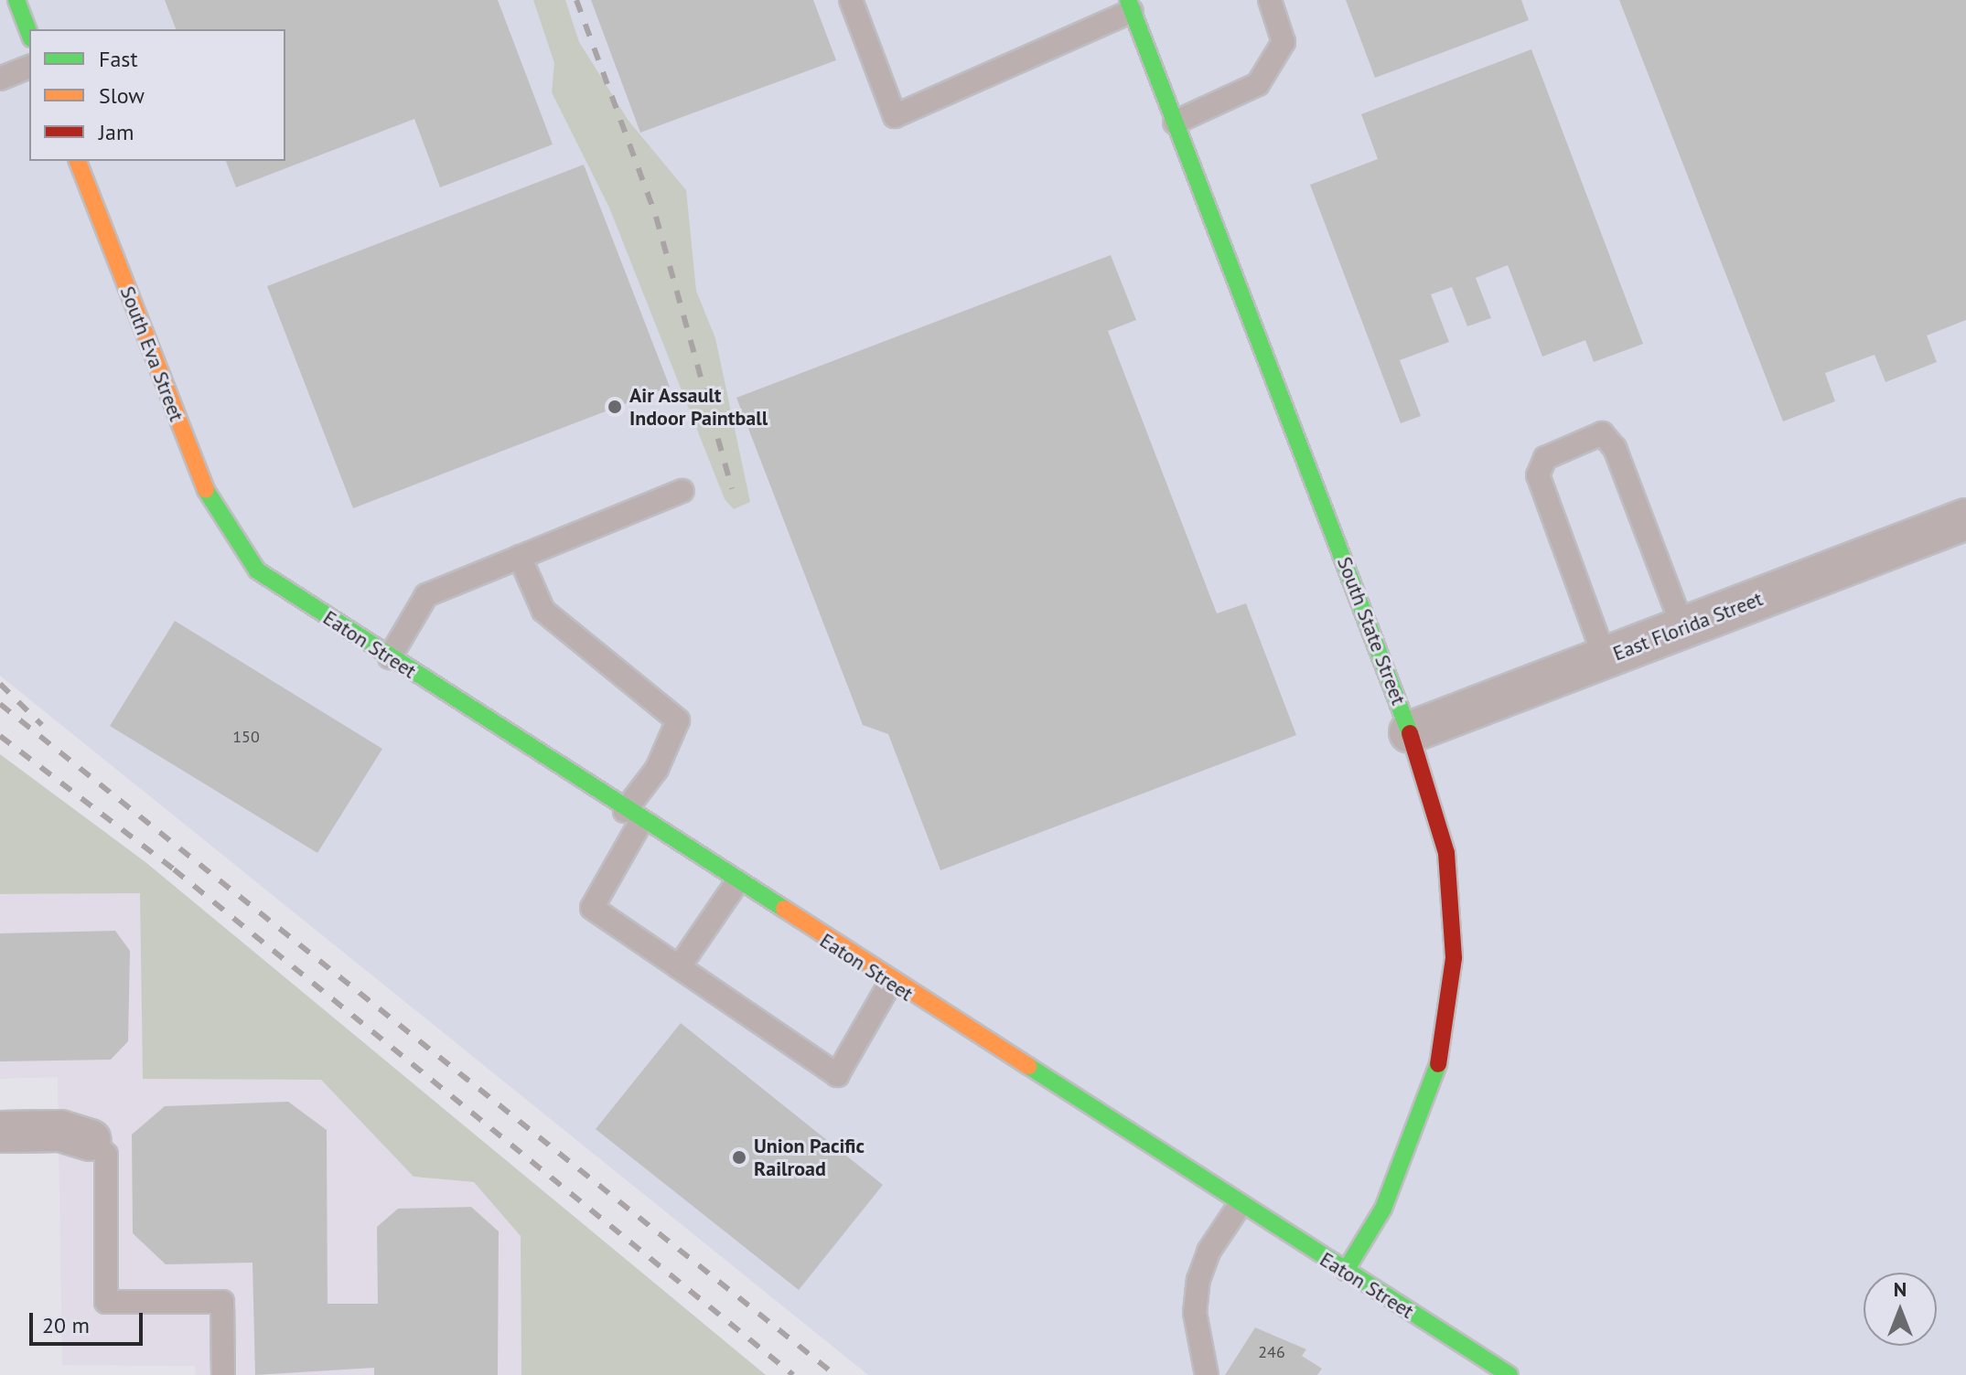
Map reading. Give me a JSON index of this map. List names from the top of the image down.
{
  "streets": {
    "street": [
      "South Eva Street",
      "East Florida Street",
      "South State Street",
      "Eaton Street"
    ]
  },
  "crossings": [
    ["South Eva Street", "Eaton Street"],
    ["East Florida Street", "South State Street"],
    ["South State Street", "Eaton Street"]
  ],
  "places": ["Air Assault Indoor Paintball", "Union Pacific Railroad"],
  "house_numbers": ["150", "246"],
  "legend": ["Fast", "Slow", "Jam"],
  "scale_bar": "20 m",
  "north": "top"
}
